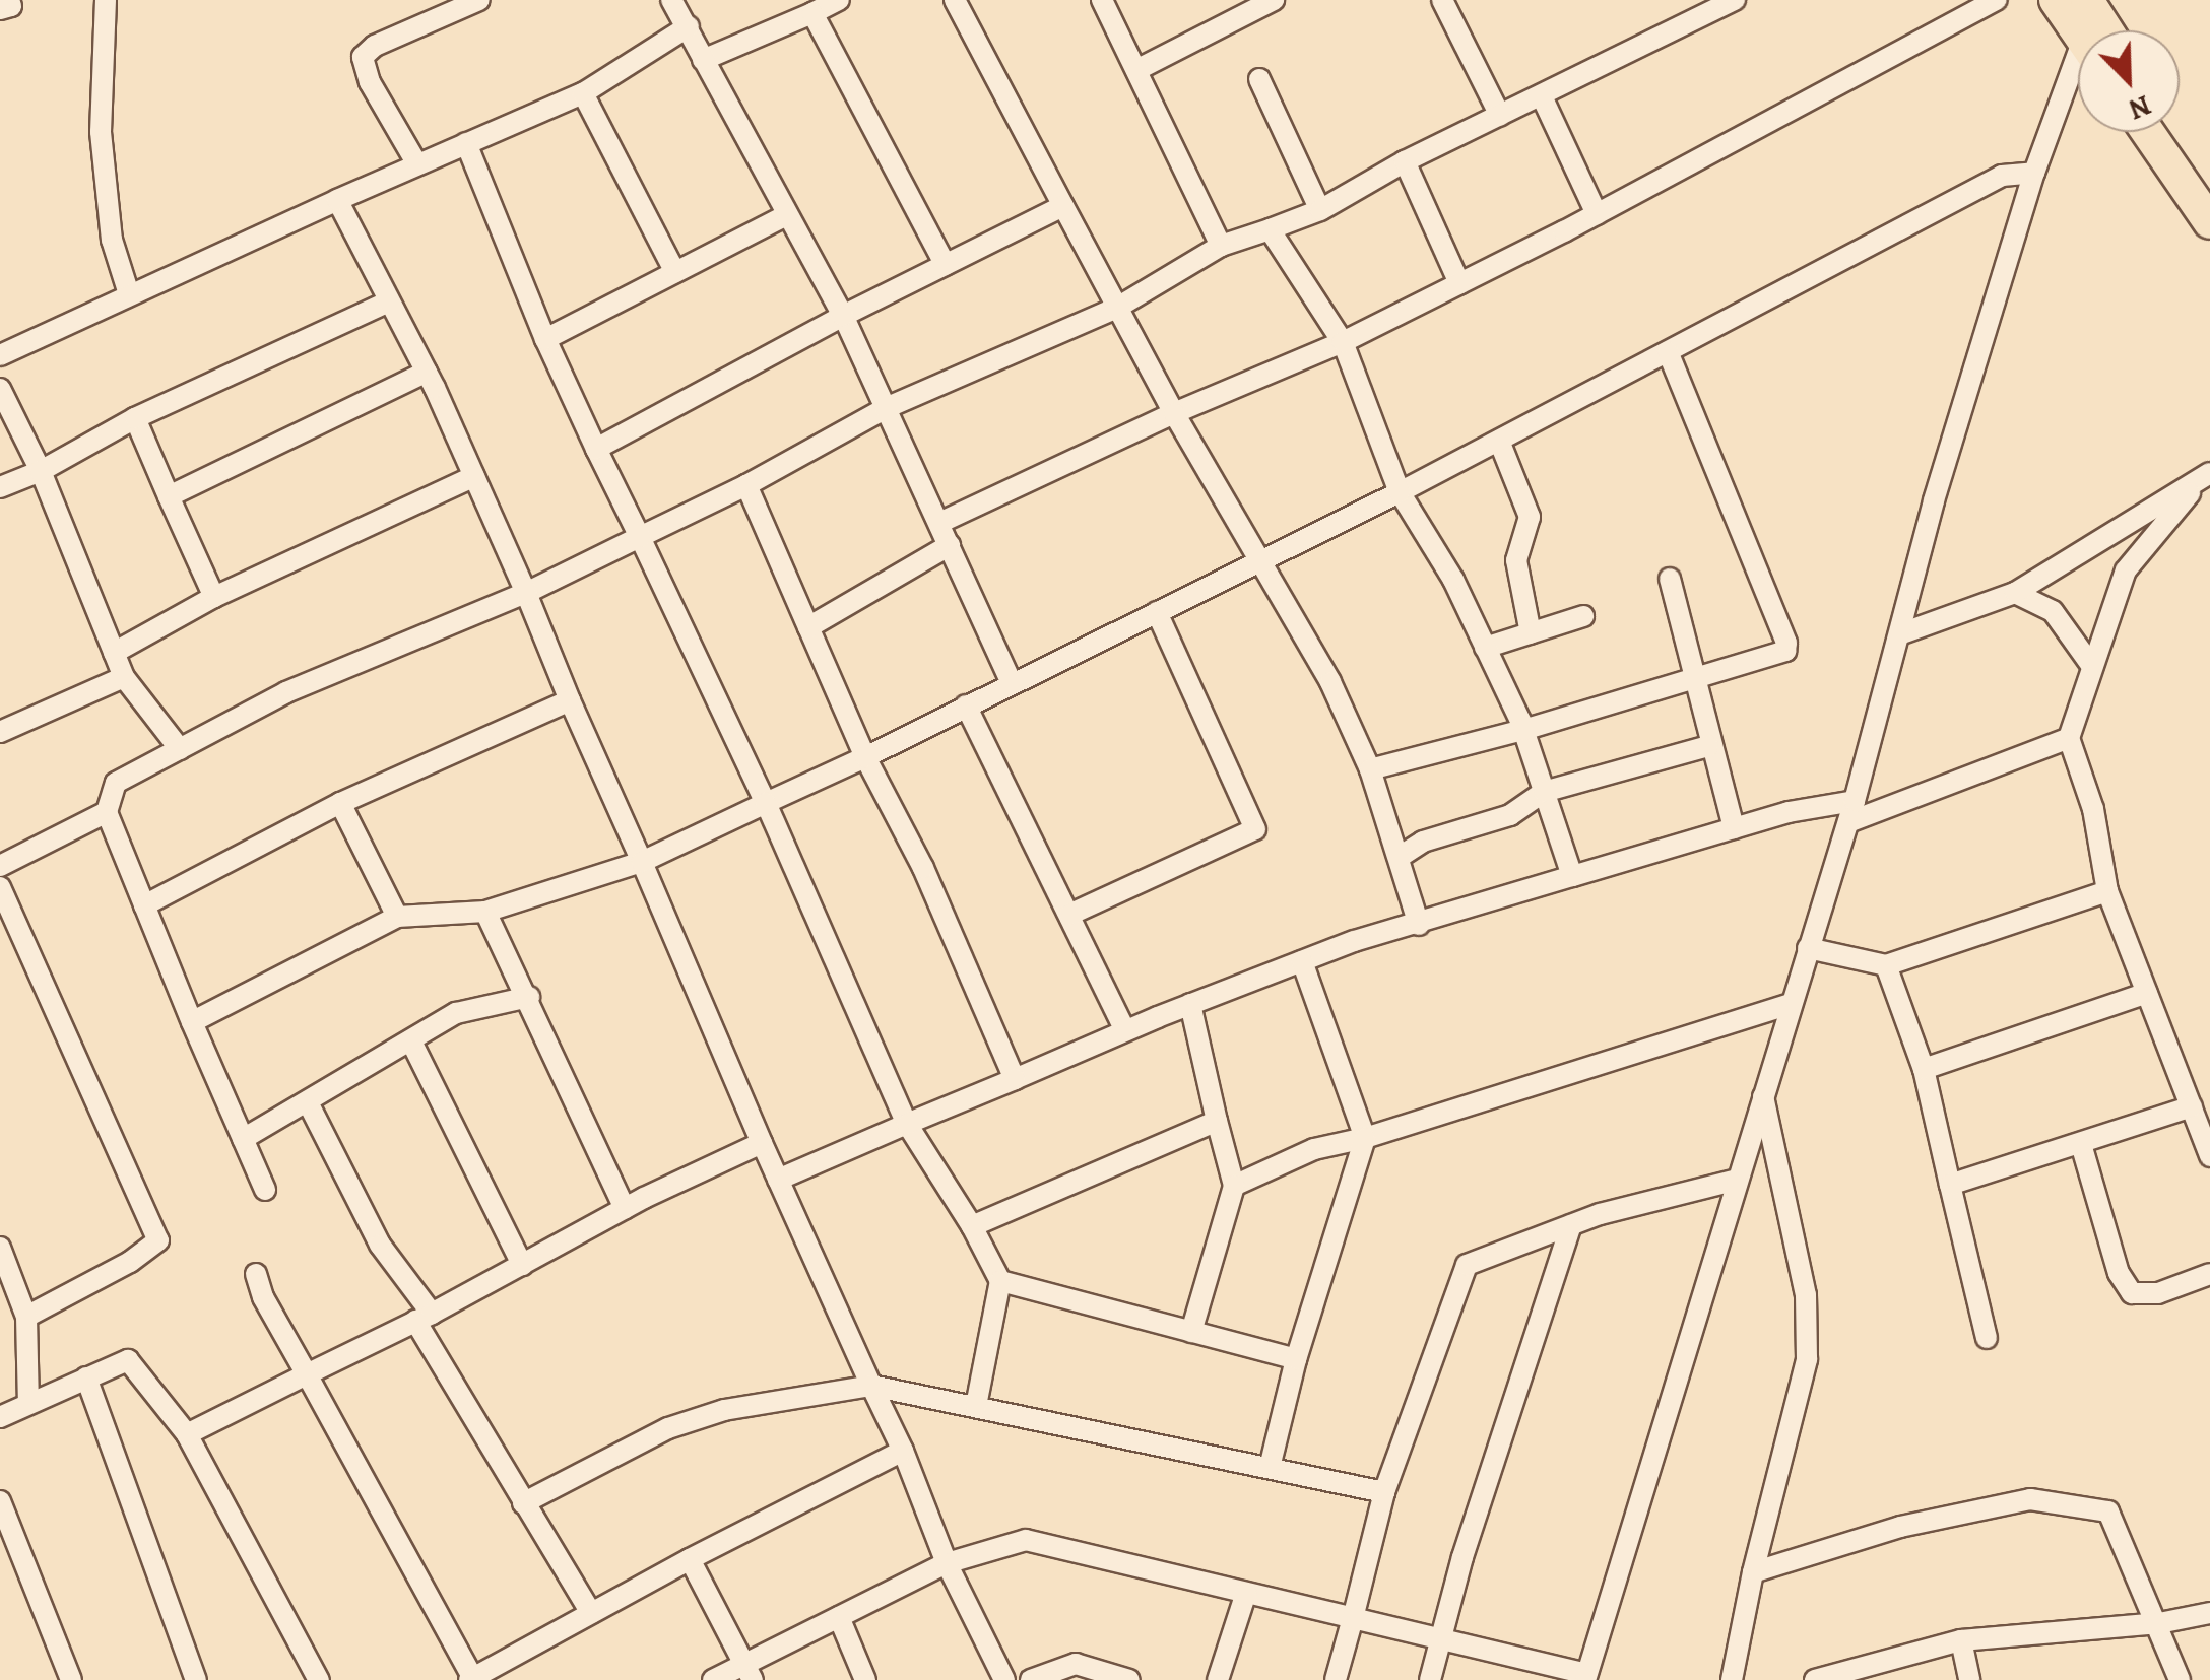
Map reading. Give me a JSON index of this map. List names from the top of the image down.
{
  "north": "bottom right"
}
